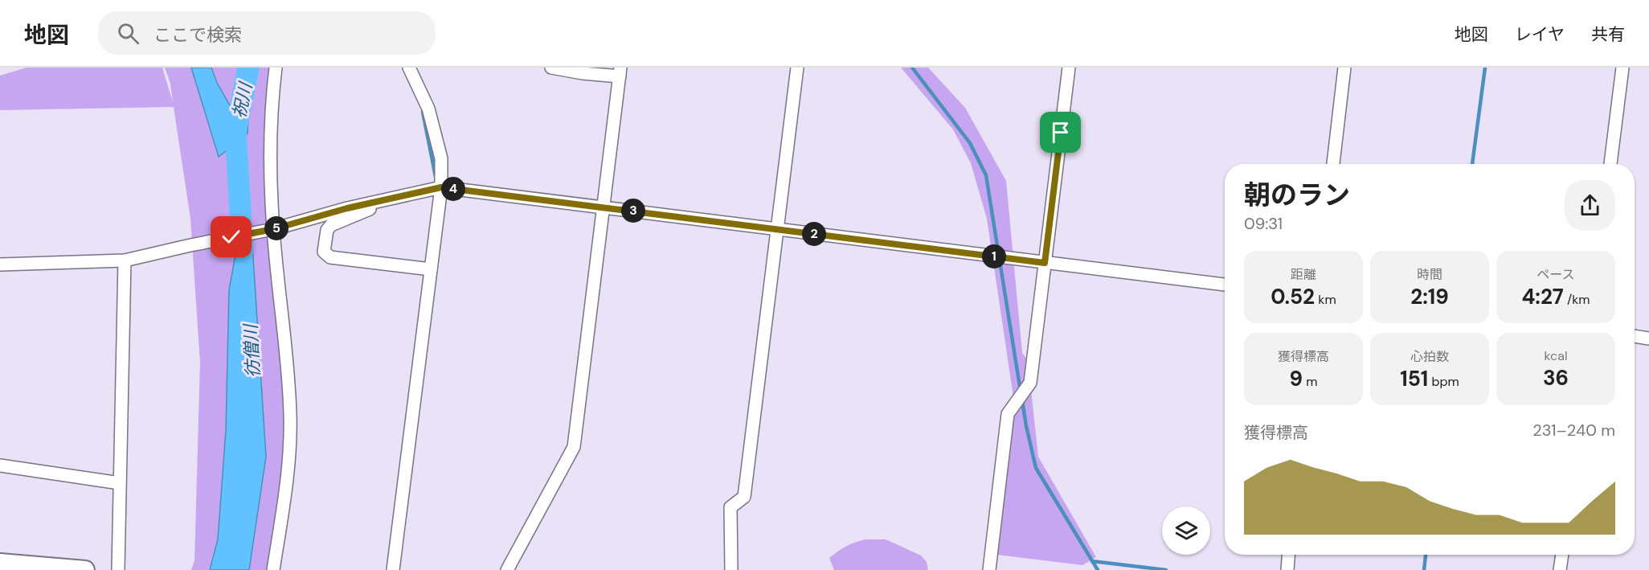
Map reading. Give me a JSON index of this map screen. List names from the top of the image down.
{
  "water": ["祝川", "彷僧川"],
  "page": {
    "header": "地図",
    "search": "ここで検索",
    "nav": ["地図", "レイヤ", "共有"],
    "heading": ["朝のラン", "09:31"],
    "pins": [
      "4",
      "3",
      "5",
      "2",
      "1"
    ],
    "stats": [
      ["距離", "0.52 km"],
      ["時間", "2:19"],
      ["ペース", "4:27 /km"],
      ["獲得標高", "9 m"],
      ["心拍数", "151 bpm"],
      ["kcal", "36"]
    ],
    "chart": ["獲得標高", "231–240 m"]
  }
}
